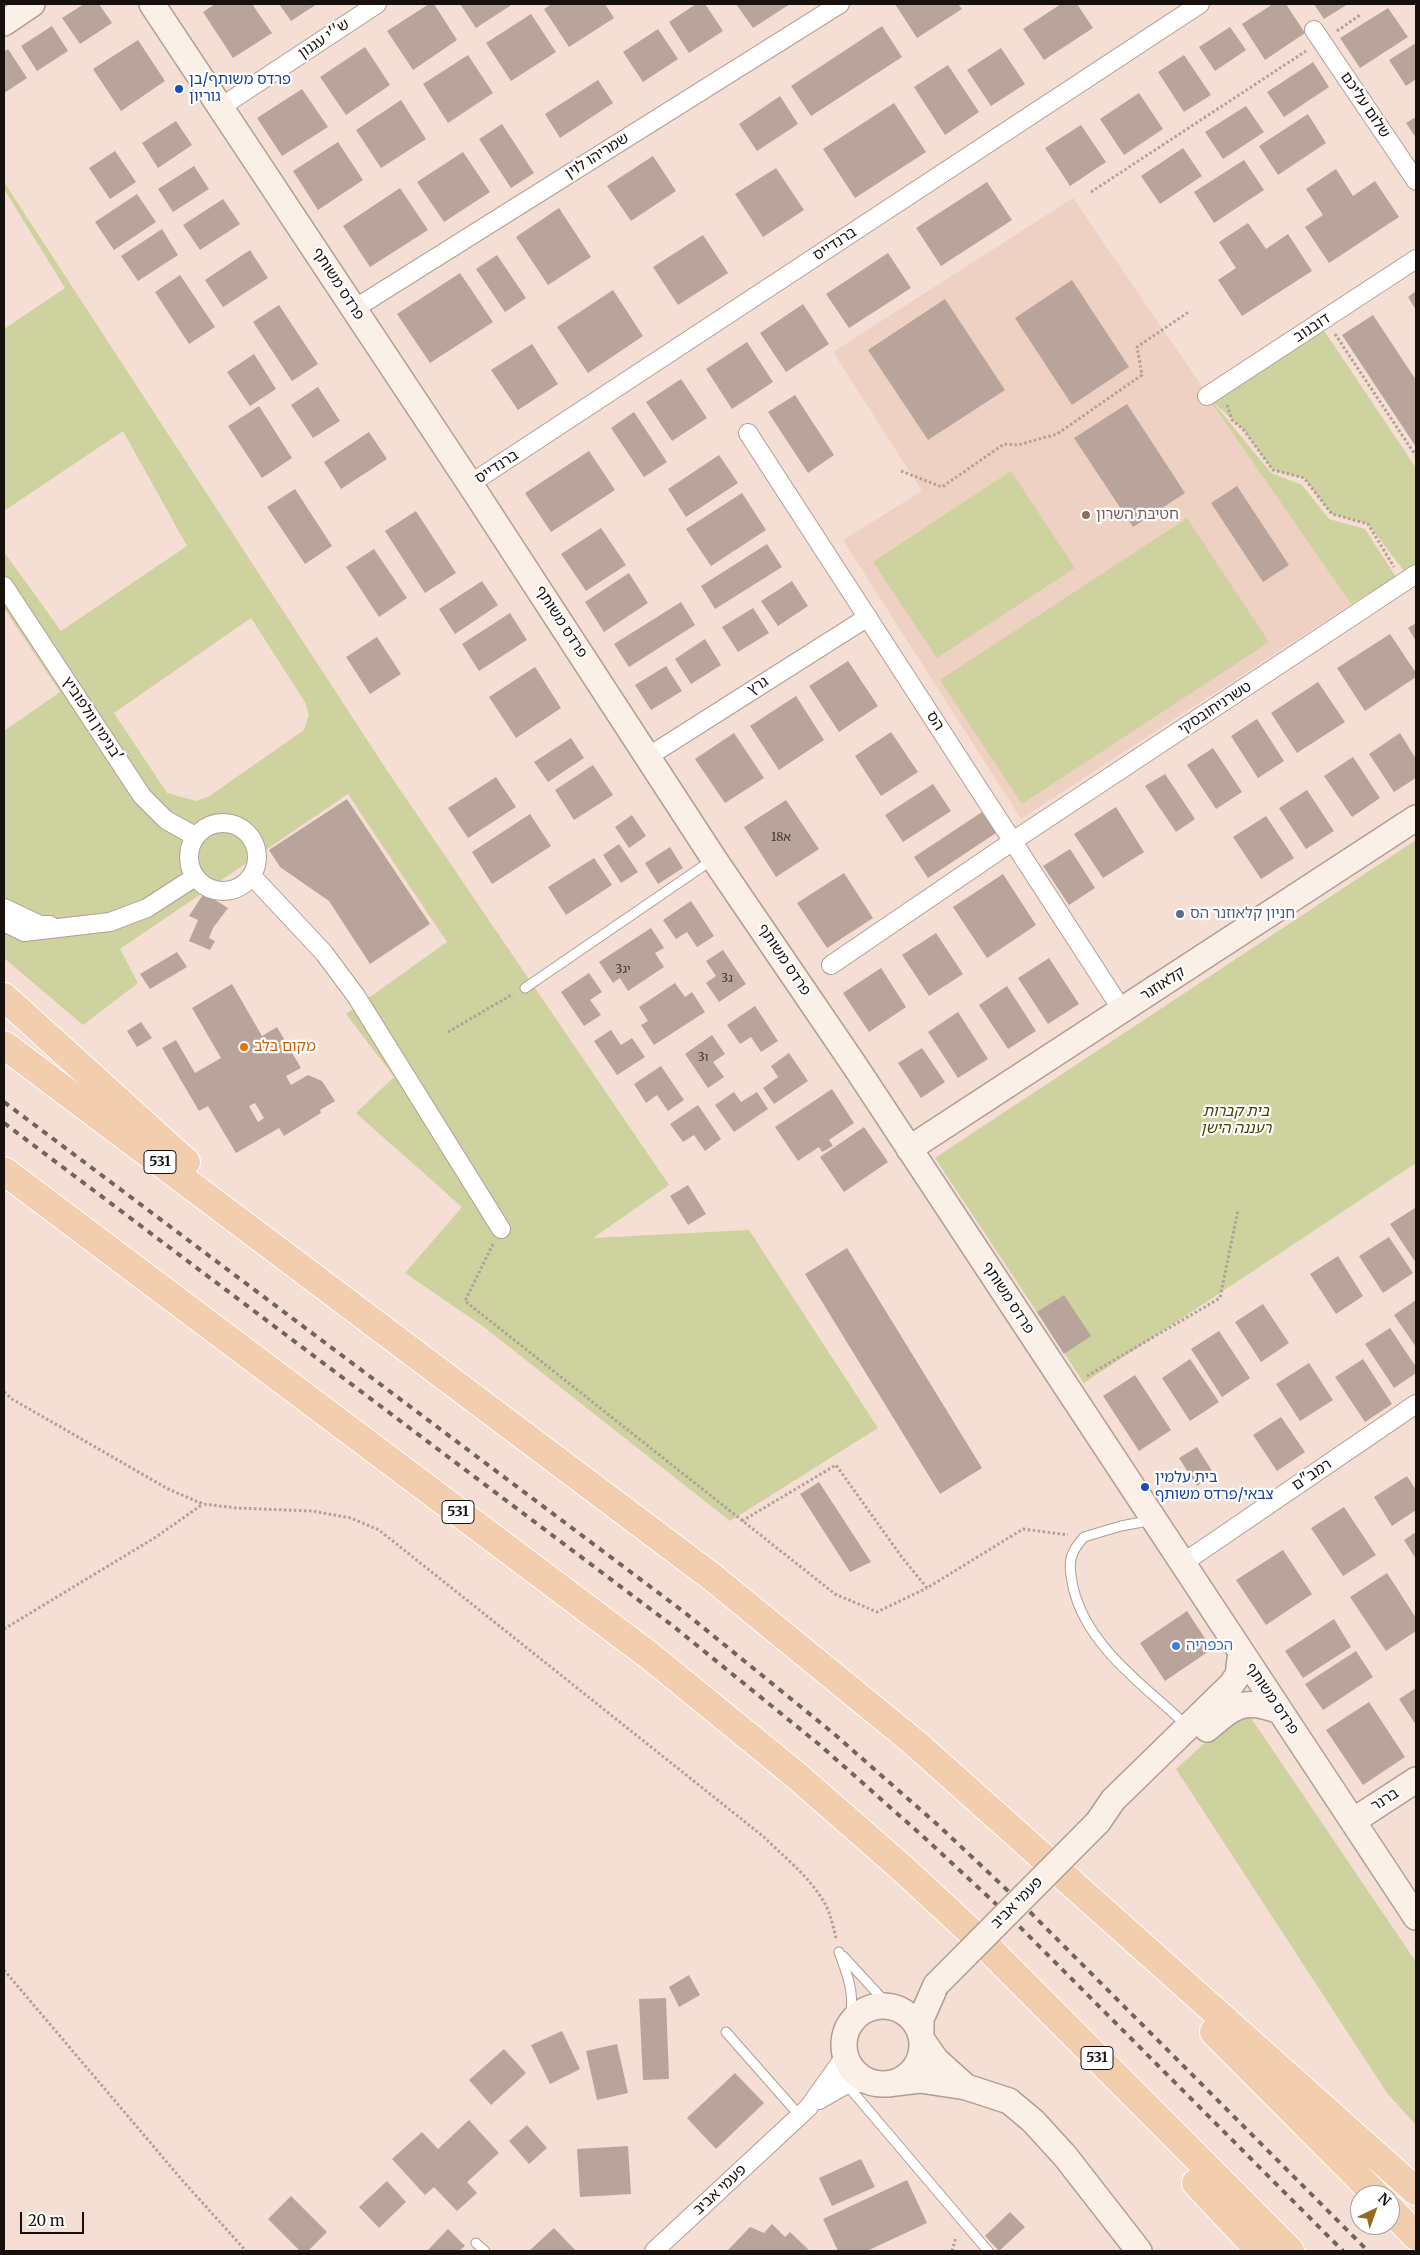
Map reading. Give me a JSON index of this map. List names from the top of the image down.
{
  "streets": {
    "highway": ["531"],
    "street": [
      "ש''י עגנון",
      "שלום עליכם",
      "שמריהו לוין",
      "ברנדייס",
      "פרדס משותף",
      "דובנוב",
      "גרץ",
      "טשרניחובסקי",
      "בנימין וולפוביץ'",
      "הס",
      "קלאוזנר",
      "רמב\"ם",
      "ברנר",
      "פעמי אביב"
    ]
  },
  "crossings": [
    ["ש''י עגנון", "פרדס משותף"],
    ["שמריהו לוין", "פרדס משותף"],
    ["ברנדייס", "פרדס משותף"],
    ["פרדס משותף", "גרץ"],
    ["פרדס משותף", "קלאוזנר"],
    ["פרדס משותף", "רמב\"ם"],
    ["פרדס משותף", "ברנר"],
    ["פרדס משותף", "פעמי אביב"],
    ["גרץ", "הס"],
    ["טשרניחובסקי", "הס"],
    ["הס", "קלאוזנר"]
  ],
  "parks": ["בית קברות רעננה הישן"],
  "places": [
    "פרדס משותף/בן גוריון",
    "חטיבת השרון",
    "חניון קלאוזנר הס",
    "מקום בלב",
    "בית עלמין צבאי/פרדס משותף",
    "הכפריה"
  ],
  "house_numbers": [
    "18א",
    "3יג",
    "3ג",
    "3ו"
  ],
  "scale_bar": "20 m",
  "north": "top right"
}
